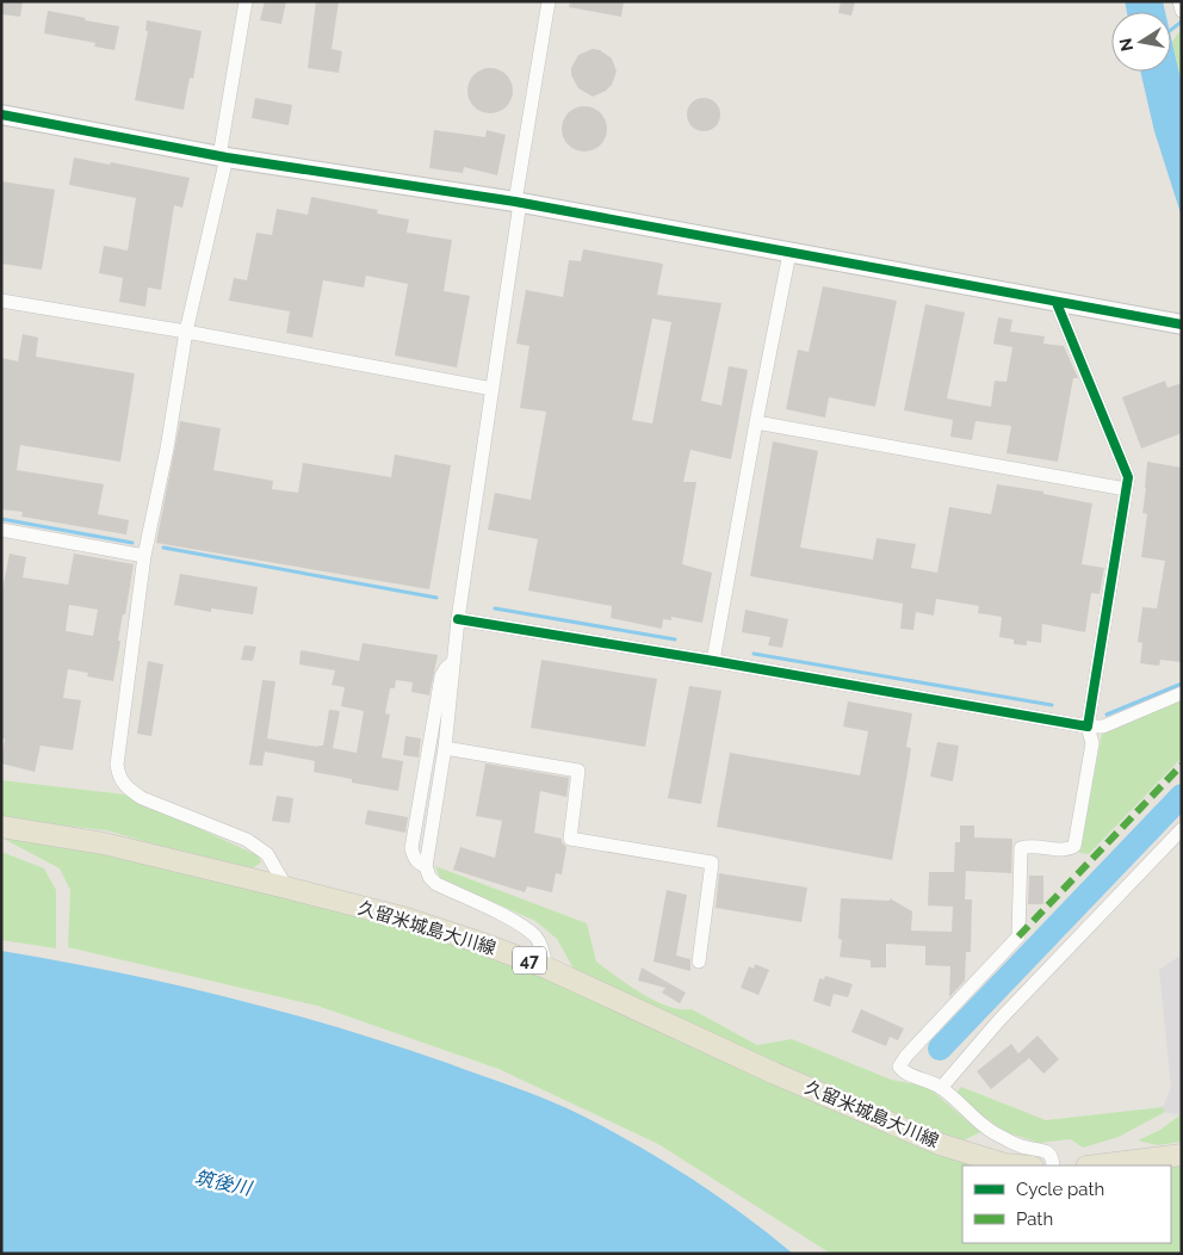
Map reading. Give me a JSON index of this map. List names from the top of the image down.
{
  "streets": {
    "main road": ["久留米城島大川線", "47"]
  },
  "water": ["筑後川"],
  "legend": ["Cycle path", "Path"],
  "north": "left"
}
